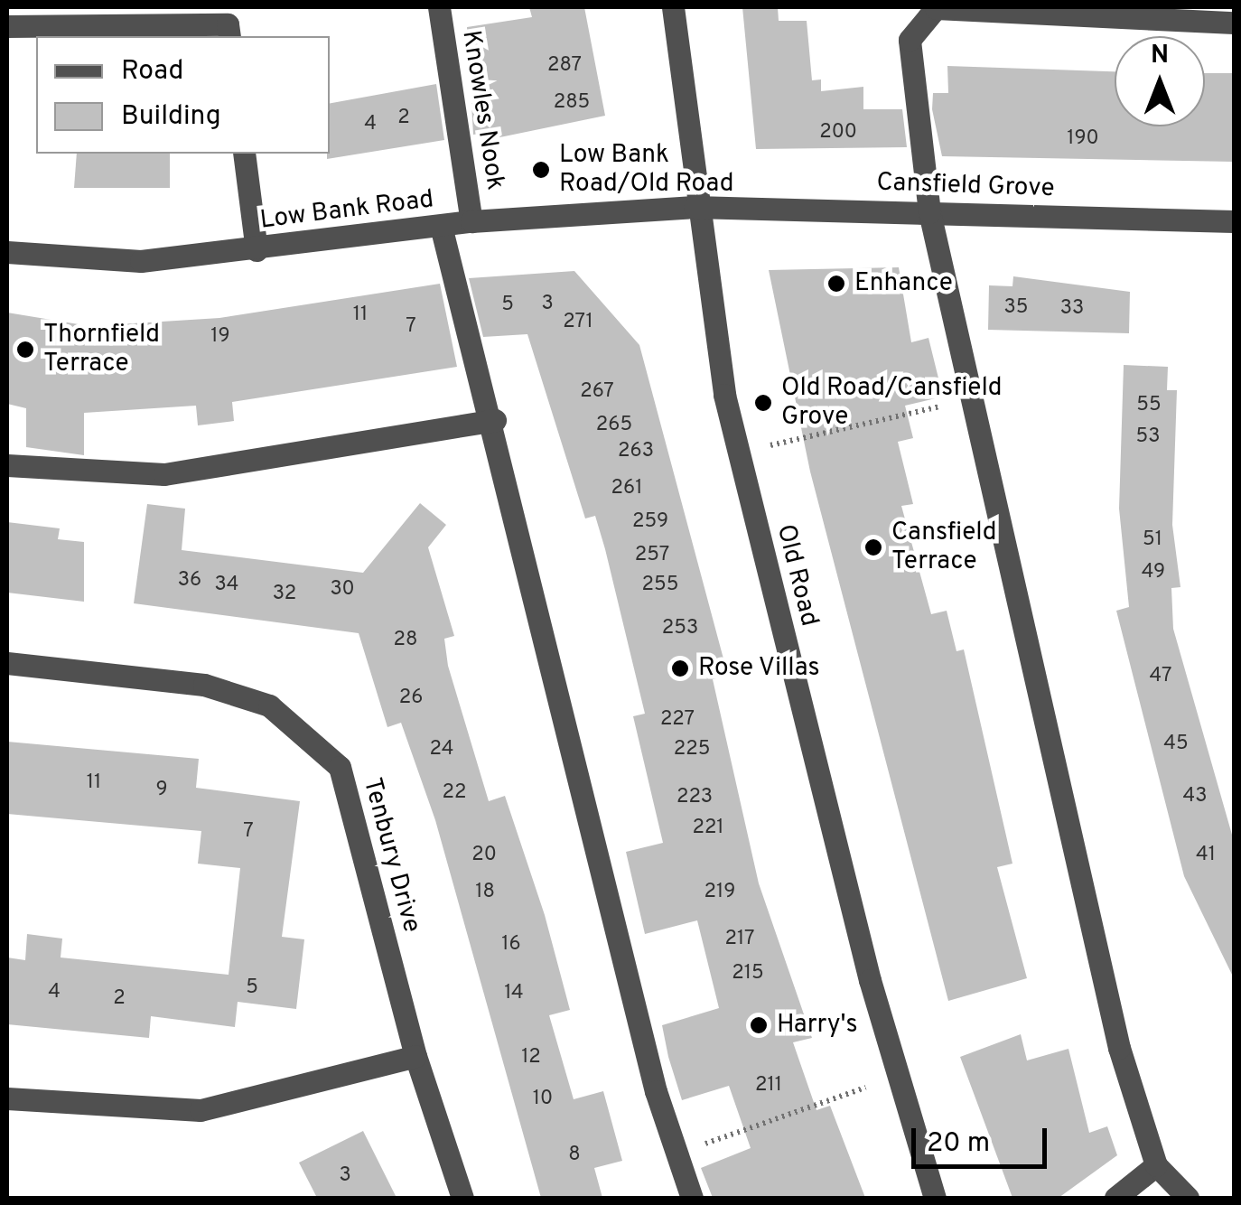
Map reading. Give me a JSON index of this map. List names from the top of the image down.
{
  "streets": {
    "street": [
      "Knowles Nook",
      "Cansfield Grove",
      "Low Bank Road",
      "Old Road",
      "Tenbury Drive"
    ]
  },
  "crossings": [
    ["Knowles Nook", "Low Bank Road"],
    ["Cansfield Grove", "Low Bank Road"],
    ["Cansfield Grove", "Old Road"],
    ["Low Bank Road", "Old Road"]
  ],
  "places": [
    "Low Bank Road/Old Road",
    "Enhance",
    "Thornfield Terrace",
    "Old Road/Cansfield Grove",
    "Cansfield Terrace",
    "Rose Villas",
    "Harry's"
  ],
  "house_numbers": [
    "287",
    "285",
    "2",
    "4",
    "200",
    "190",
    "3",
    "5",
    "35",
    "33",
    "11",
    "271",
    "7",
    "19",
    "267",
    "55",
    "265",
    "53",
    "263",
    "261",
    "259",
    "51",
    "257",
    "49",
    "36",
    "34",
    "255",
    "30",
    "32",
    "253",
    "28",
    "47",
    "26",
    "227",
    "45",
    "24",
    "225",
    "11",
    "9",
    "22",
    "43",
    "223",
    "221",
    "7",
    "20",
    "41",
    "18",
    "219",
    "217",
    "16",
    "215",
    "5",
    "4",
    "14",
    "2",
    "12",
    "211",
    "10",
    "8",
    "3"
  ],
  "legend": ["Road", "Building"],
  "scale_bar": "20 m",
  "north": "top"
}
